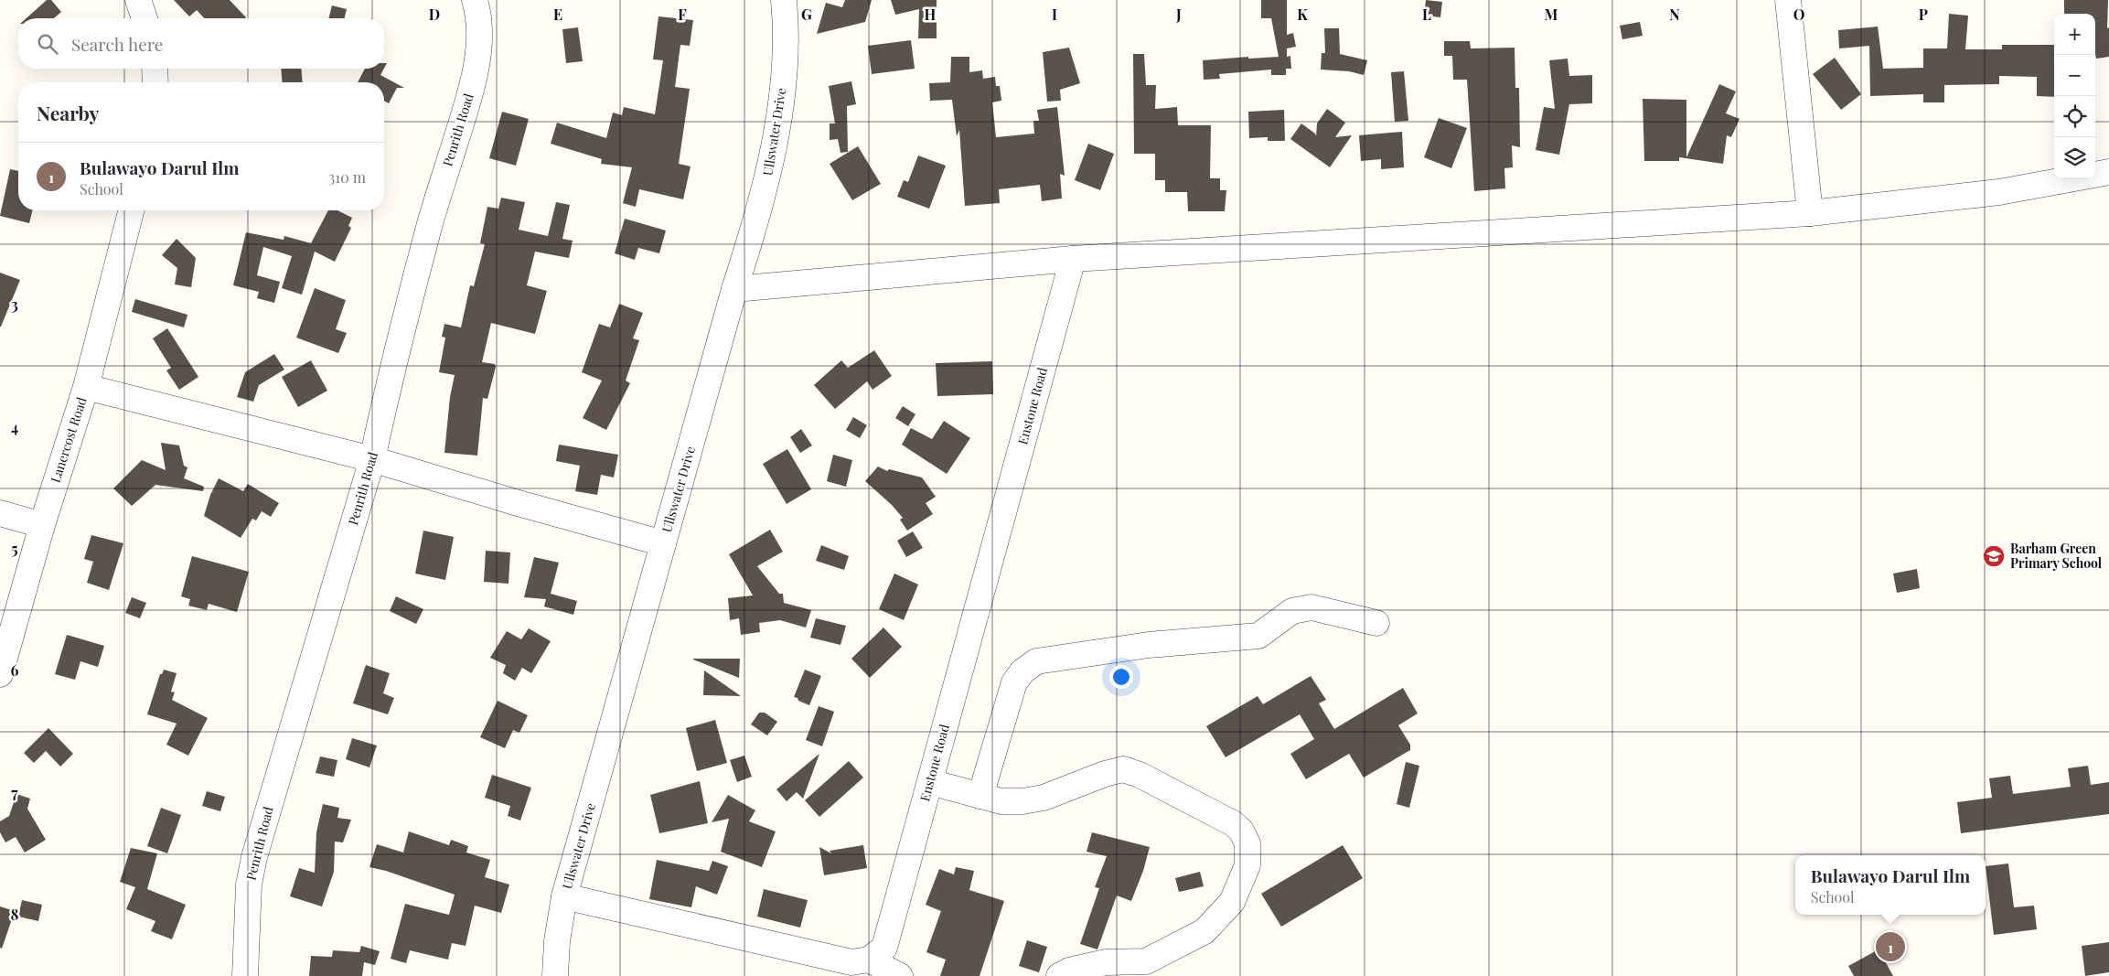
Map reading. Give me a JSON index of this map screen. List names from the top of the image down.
{
  "streets": {
    "street": [
      "Penrith Road",
      "Ullswater Drive",
      "Enstone Road",
      "Lanercost Road"
    ]
  },
  "places": {
    "school or university": ["Barham Green Primary School"]
  },
  "page": {
    "map_buttons": ["+", "−"],
    "search": "Search here",
    "heading": "Nearby",
    "list": [
      {
        "mark": "1",
        "name": "Bulawayo Darul Ilm",
        "note": "School",
        "value": "310 m"
      }
    ],
    "popup": ["Bulawayo Darul Ilm", "School"],
    "pins": "1"
  },
  "grid": {
    "columns": [
      "D",
      "E",
      "F",
      "G",
      "H",
      "I",
      "J",
      "K",
      "L",
      "M",
      "N",
      "O",
      "P"
    ],
    "rows": [
      "3",
      "4",
      "5",
      "6",
      "7",
      "8"
    ]
  }
}
